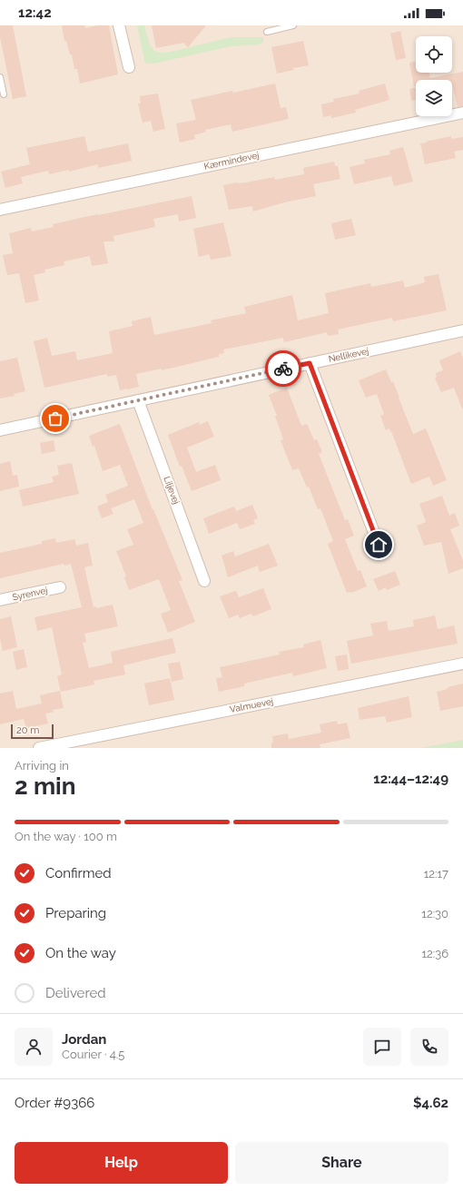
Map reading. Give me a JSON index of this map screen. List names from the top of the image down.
{
  "streets": {
    "street": [
      "Kærmindevej",
      "Nellikevej",
      "Liljevej",
      "Syrenvej",
      "Valmuevej"
    ]
  },
  "crossings": [
    ["Nellikevej", "Liljevej"]
  ],
  "scale_bar": "20 m",
  "page": {
    "status": "12:42",
    "scale": "20 m",
    "heading": ["2 min", "Arriving in", "12:44–12:49"],
    "panel": [
      "Jordan",
      "Courier · 4.5",
      "Order #9366",
      "$4.62"
    ],
    "bar": "On the way · 100 m",
    "list": [
      ["Confirmed", "12:17"],
      ["Preparing", "12:30"],
      ["On the way", "12:36"],
      "Delivered"
    ],
    "buttons": ["Help", "Share"]
  }
}
